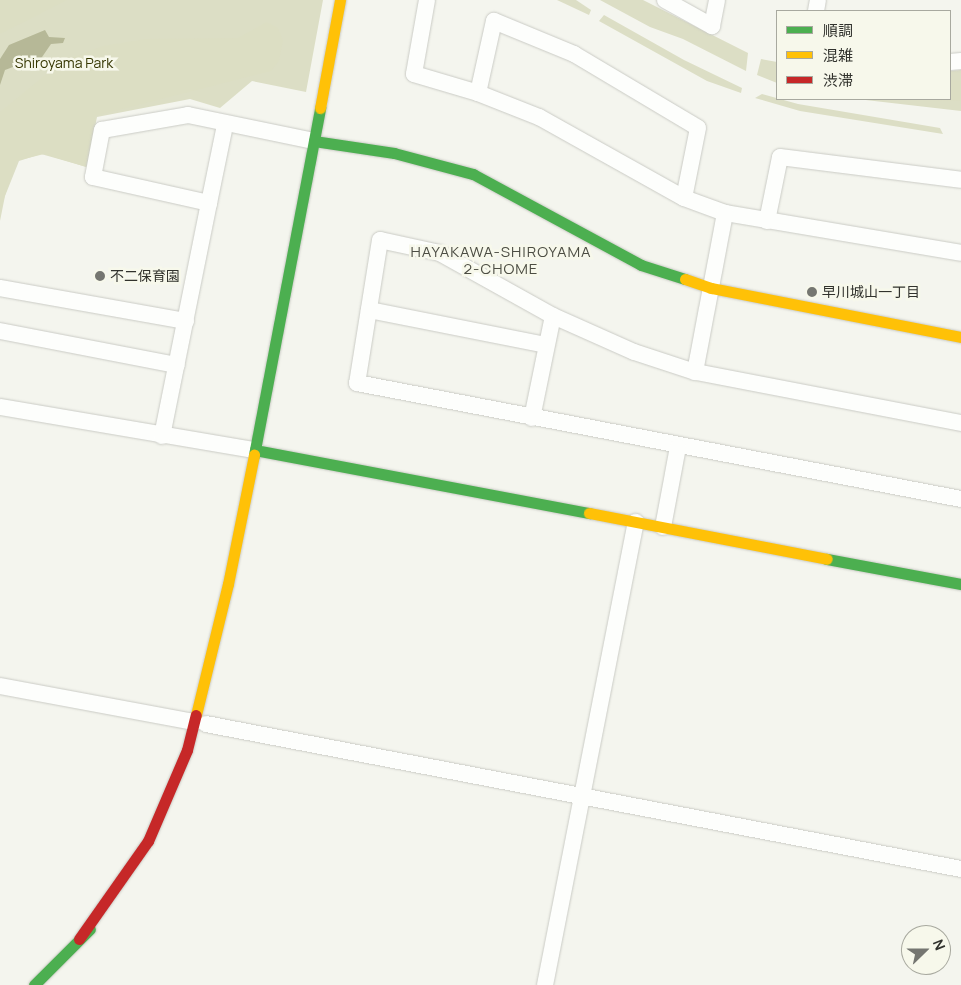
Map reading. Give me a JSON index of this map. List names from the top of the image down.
{
  "districts": ["HAYAKAWA-SHIROYAMA 2-CHOME"],
  "parks": ["Shiroyama Park"],
  "places": ["不二保育園", "早川城山一丁目"],
  "legend": ["順調", "混雑", "渋滞"],
  "north": "right"
}
